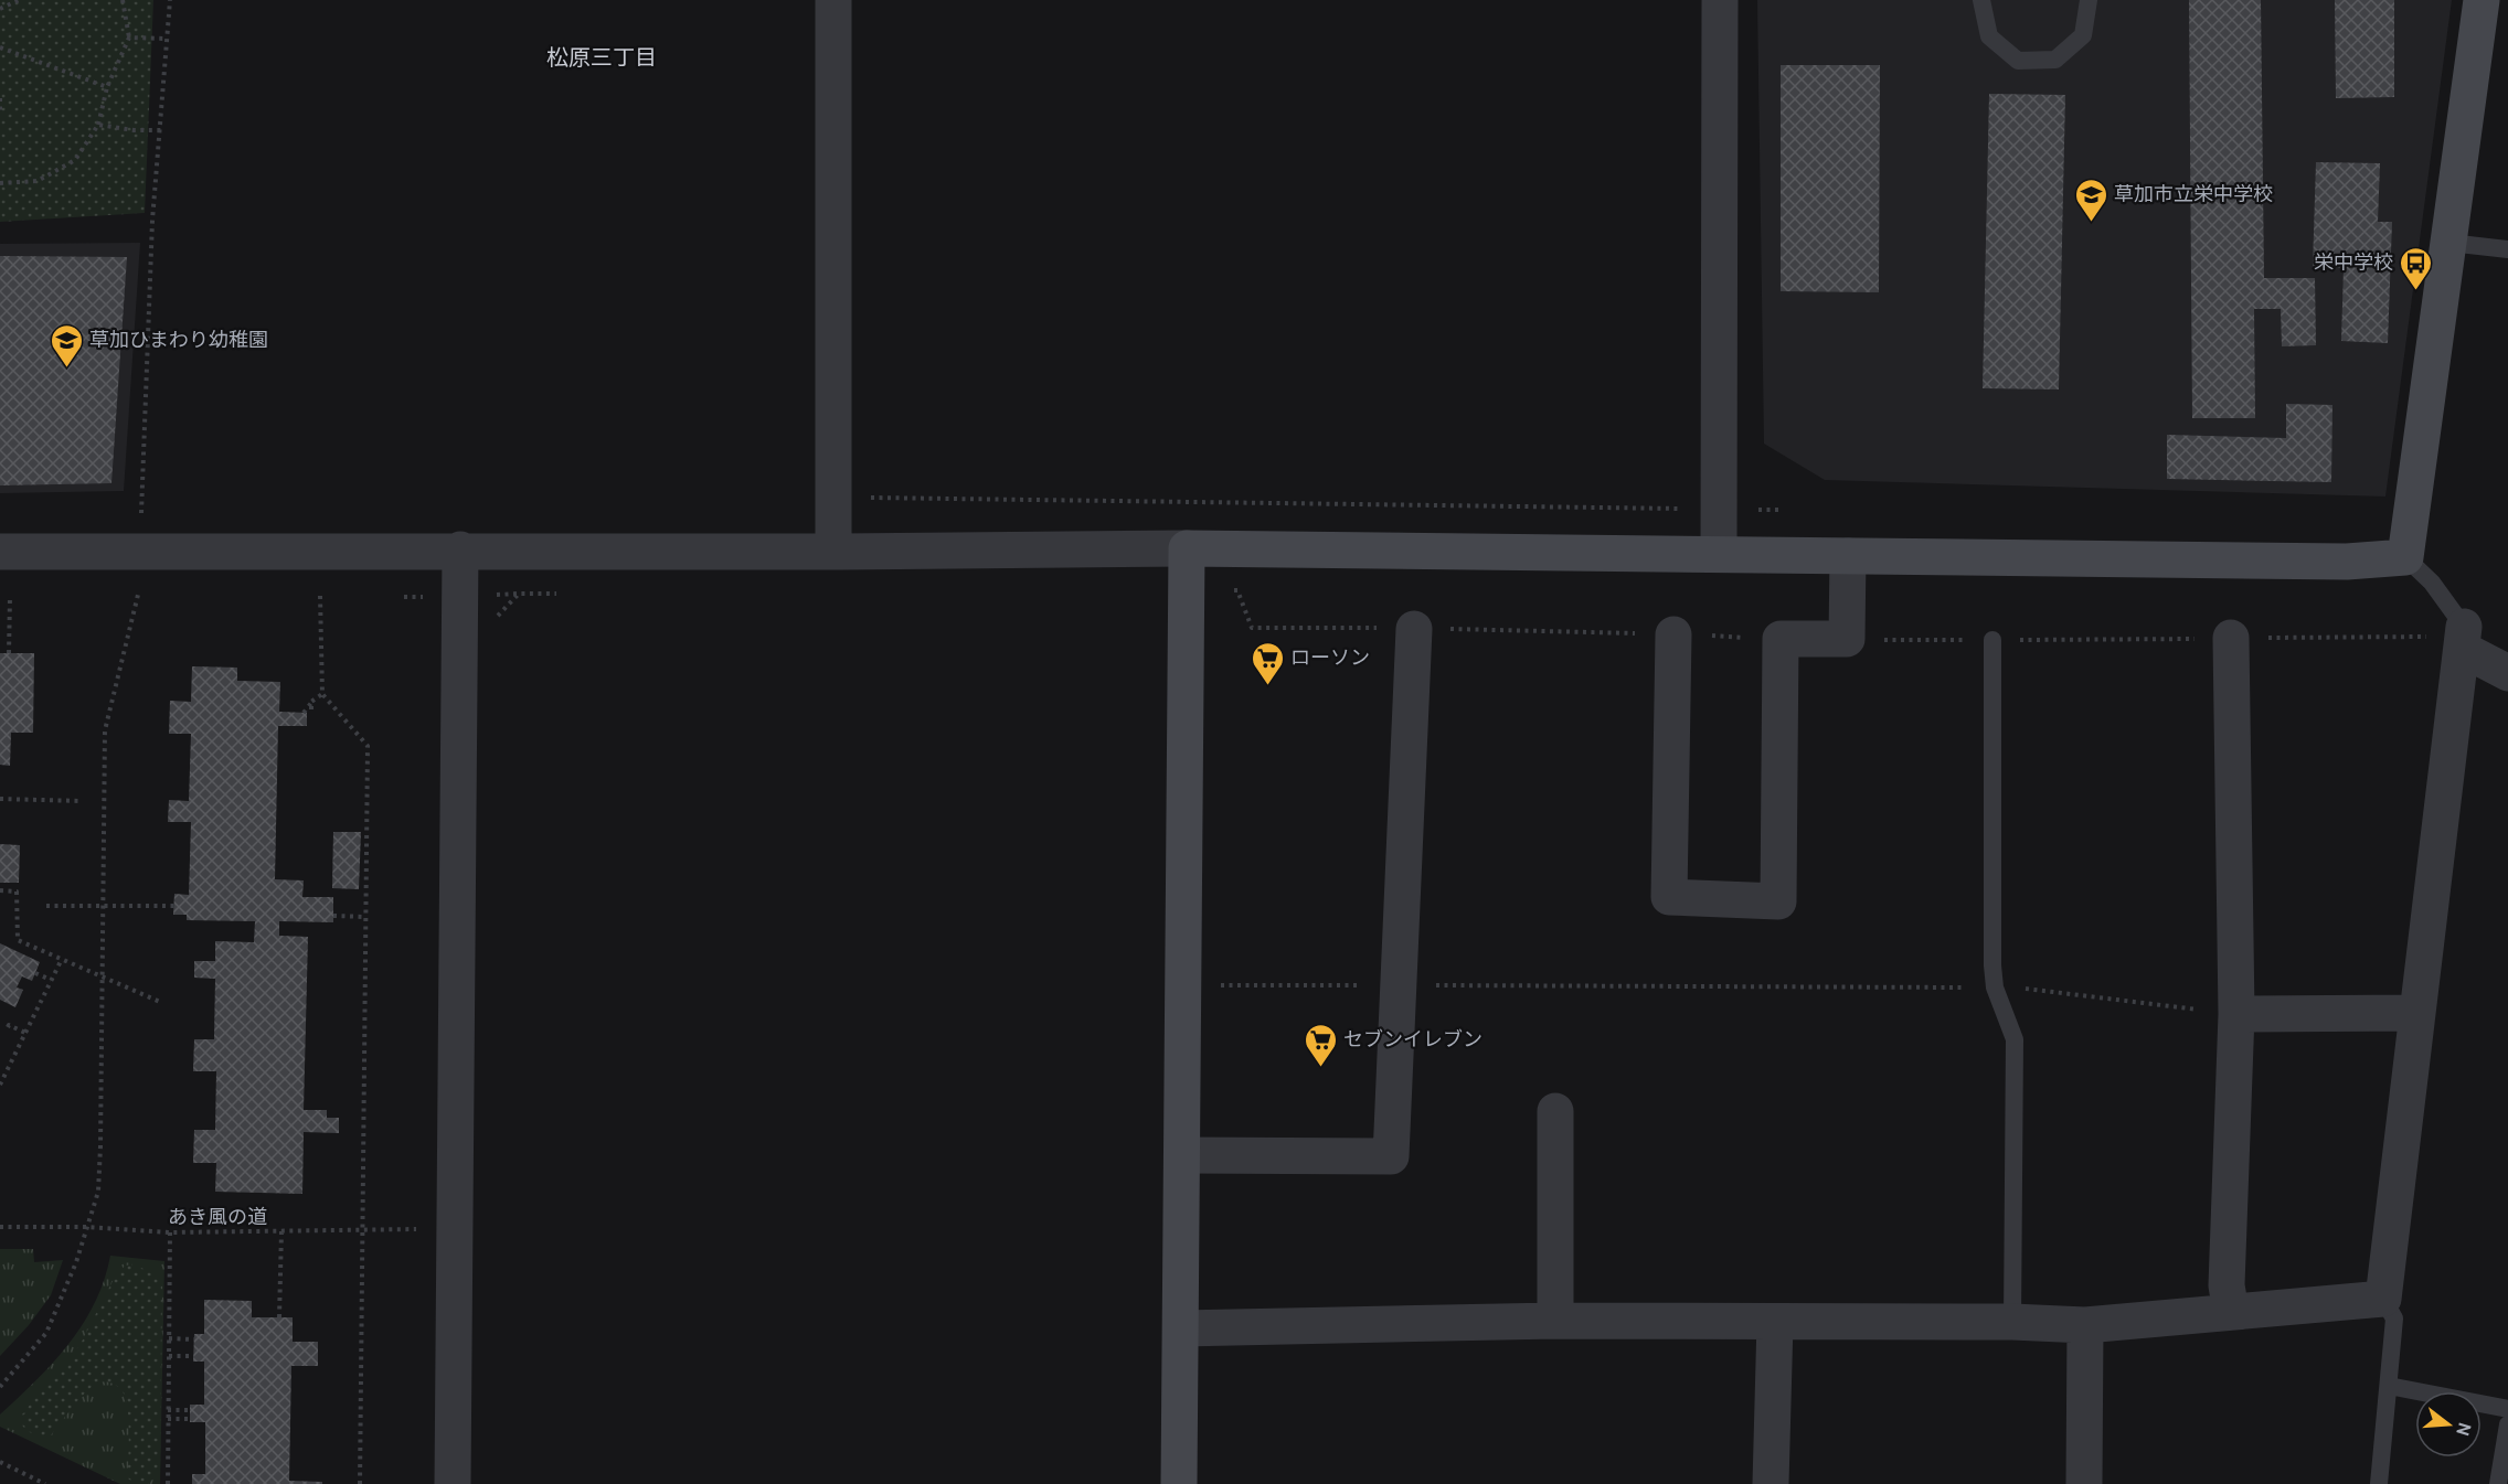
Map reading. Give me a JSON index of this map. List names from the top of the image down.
{
  "streets": {
    "path": ["あき風の道"]
  },
  "districts": ["松原三丁目"],
  "places": {
    "school or university": ["草加市立栄中学校", "草加ひまわり幼稚園"],
    "bus stop": ["栄中学校"],
    "supermarket": ["ローソン", "セブンイレブン"]
  },
  "north": "right"
}
